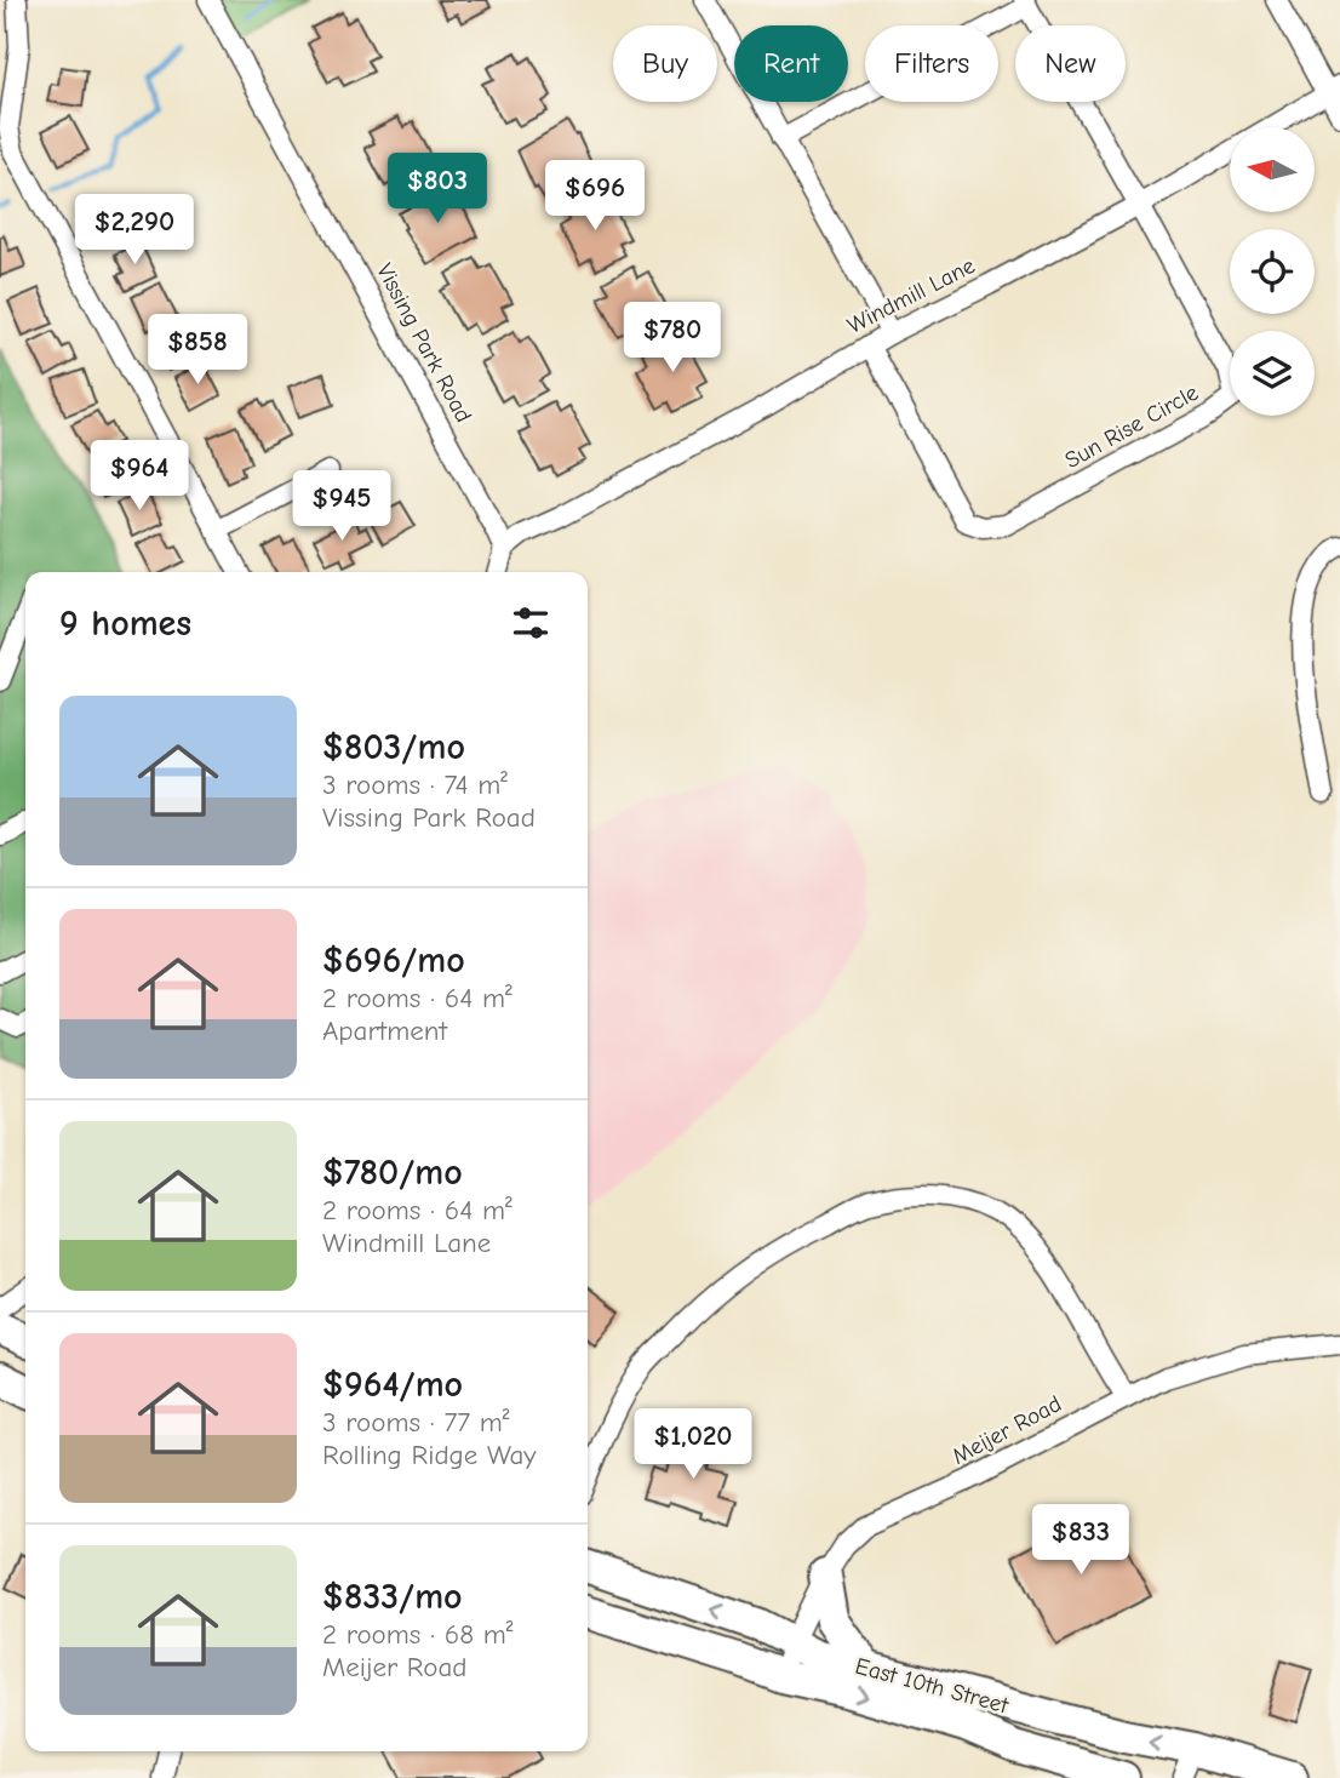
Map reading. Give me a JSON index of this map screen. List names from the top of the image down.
{
  "streets": {
    "main road": ["East 10th Street"],
    "street": [
      "Windmill Lane",
      "Vissing Park Road",
      "Sun Rise Circle",
      "Meijer Road"
    ]
  },
  "crossings": [
    ["Windmill Lane", "Vissing Park Road"],
    ["Windmill Lane", "Sun Rise Circle"],
    ["Meijer Road", "East 10th Street"]
  ],
  "north": "left",
  "page": {
    "chip": [
      "Buy",
      "Rent",
      "Filters",
      "New"
    ],
    "price": [
      "$803",
      "$696",
      "$2,290",
      "$780",
      "$858",
      "$964",
      "$945",
      "$1,020",
      "$833"
    ],
    "heading": "9 homes",
    "list": [
      {
        "name": "$803/mo",
        "note": "3 rooms · 74 m² · Vissing Park Road"
      },
      {
        "name": "$696/mo",
        "note": "2 rooms · 64 m² · Apartment"
      },
      {
        "name": "$780/mo",
        "note": "2 rooms · 64 m² · Windmill Lane"
      },
      {
        "name": "$964/mo",
        "note": "3 rooms · 77 m² · Rolling Ridge Way"
      },
      {
        "name": "$833/mo",
        "note": "2 rooms · 68 m² · Meijer Road"
      }
    ]
  }
}
